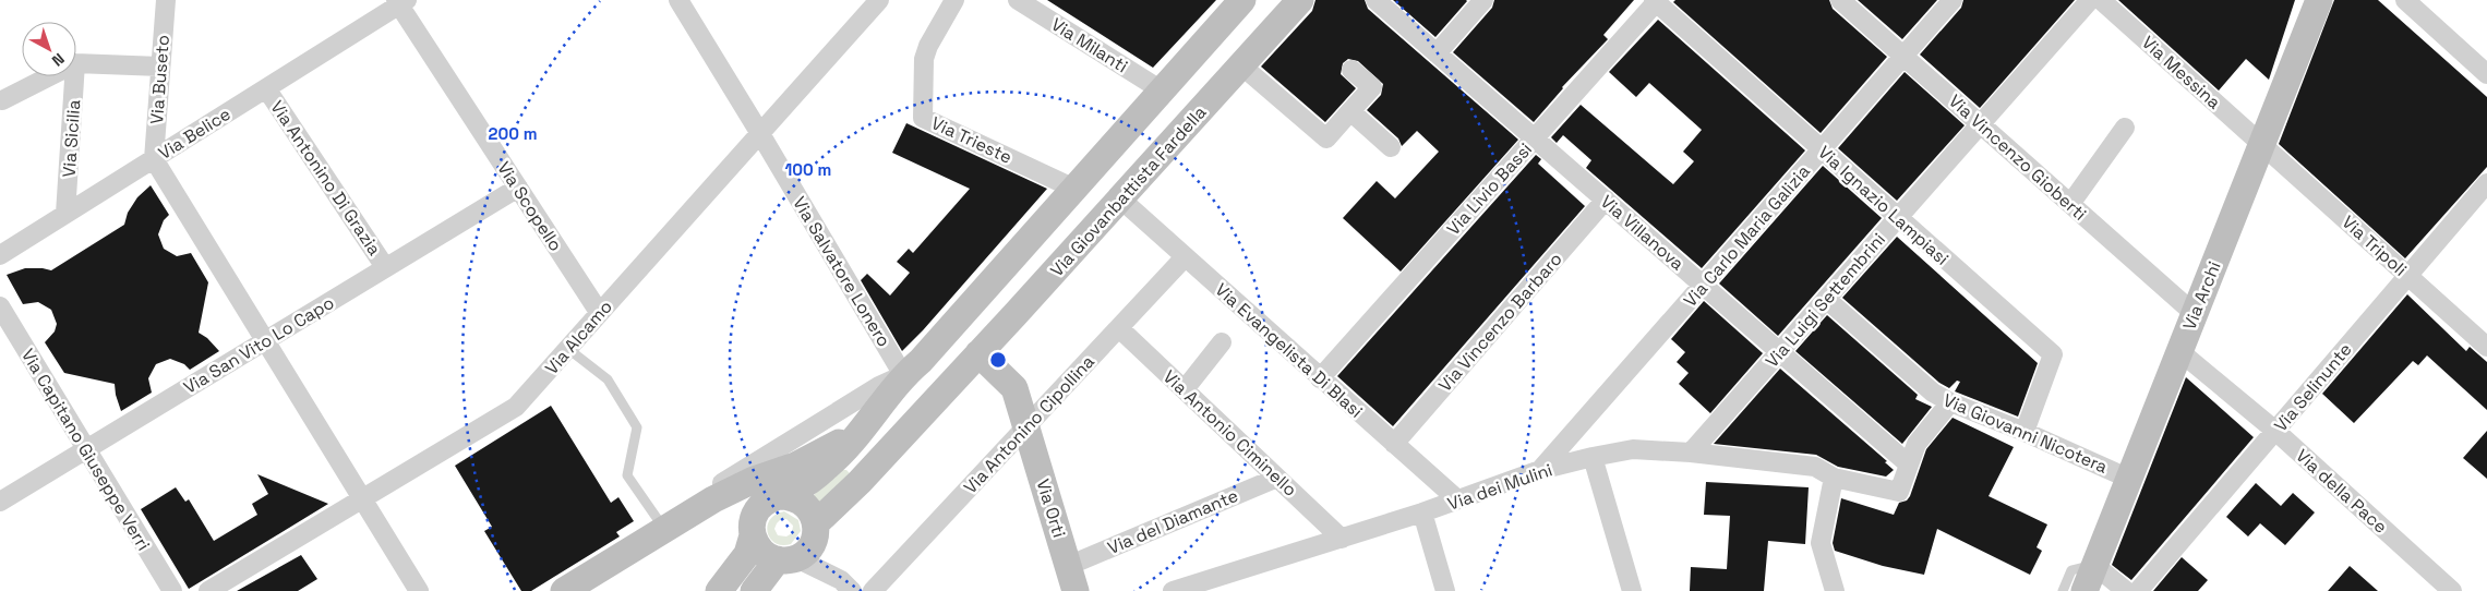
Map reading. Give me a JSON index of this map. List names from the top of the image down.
{
  "streets": {
    "main road": ["Via Giovanbattista Fardella", "Via Archi", "Via Orti"],
    "street": [
      "Via Milanti",
      "Via Messina",
      "Via Buseto",
      "Via Belice",
      "Via Sicilia",
      "Via Trieste",
      "Via Vincenzo Gioberti",
      "Via Antonino Di Grazia",
      "Via Livio Bassi",
      "Via Ignazio Lampiasi",
      "Via Scopello",
      "Via Villanova",
      "Via Carlo Maria Galizia",
      "Via Tripoli",
      "Via Salvatore Lonero",
      "Via Luigi Settembrini",
      "Via Vincenzo Barbaro",
      "Via Alcamo",
      "Via San Vito Lo Capo",
      "Via Evangelista Di Blasi",
      "Via Selinunte",
      "Via Antonino Cipollina",
      "Via Antonio Ciminello",
      "Via Giovanni Nicotera",
      "Via Capitano Giuseppe Verri",
      "Via dei Mulini",
      "Via della Pace",
      "Via del Diamante"
    ]
  },
  "crossings": [
    ["Via Messina", "Via Tripoli"],
    ["Via Messina", "Via Archi"],
    ["Via Buseto", "Via Belice"],
    ["Via Belice", "Via Sicilia"],
    ["Via Belice", "Via Antonino Di Grazia"],
    ["Via Belice", "Via Scopello"],
    ["Via Vincenzo Gioberti", "Via Carlo Maria Galizia"],
    ["Via Vincenzo Gioberti", "Via Archi"],
    ["Via Vincenzo Gioberti", "Via Luigi Settembrini"],
    ["Via Antonino Di Grazia", "Via San Vito Lo Capo"],
    ["Via Livio Bassi", "Via Ignazio Lampiasi"],
    ["Via Livio Bassi", "Via Villanova"],
    ["Via Livio Bassi", "Via Evangelista Di Blasi"],
    ["Via Giovanbattista Fardella", "Via Evangelista Di Blasi"],
    ["Via Giovanbattista Fardella", "Via Orti"],
    ["Via Ignazio Lampiasi", "Via Carlo Maria Galizia"],
    ["Via Ignazio Lampiasi", "Via Luigi Settembrini"],
    ["Via Ignazio Lampiasi", "Via Giovanni Nicotera"],
    ["Via Scopello", "Via Alcamo"],
    ["Via Scopello", "Via San Vito Lo Capo"],
    ["Via Villanova", "Via Carlo Maria Galizia"],
    ["Via Villanova", "Via Luigi Settembrini"],
    ["Via Villanova", "Via Vincenzo Barbaro"],
    ["Via Villanova", "Via dei Mulini"],
    ["Via Carlo Maria Galizia", "Via dei Mulini"],
    ["Via Tripoli", "Via Archi"],
    ["Via Tripoli", "Via Selinunte"],
    ["Via Salvatore Lonero", "Via Alcamo"],
    ["Via Archi", "Via Giovanni Nicotera"],
    ["Via Archi", "Via della Pace"],
    ["Via Luigi Settembrini", "Via Giovanni Nicotera"],
    ["Via Luigi Settembrini", "Via dei Mulini"],
    ["Via Vincenzo Barbaro", "Via Evangelista Di Blasi"],
    ["Via San Vito Lo Capo", "Via Capitano Giuseppe Verri"],
    ["Via Evangelista Di Blasi", "Via Antonino Cipollina"],
    ["Via Evangelista Di Blasi", "Via dei Mulini"],
    ["Via Selinunte", "Via della Pace"],
    ["Via Antonino Cipollina", "Via Antonio Ciminello"],
    ["Via Antonino Cipollina", "Via Orti"],
    ["Via Antonio Ciminello", "Via dei Mulini"],
    ["Via Antonio Ciminello", "Via del Diamante"],
    ["Via Orti", "Via del Diamante"]
  ],
  "north": "bottom right",
  "rings": ["200 m", "100 m"]
}
